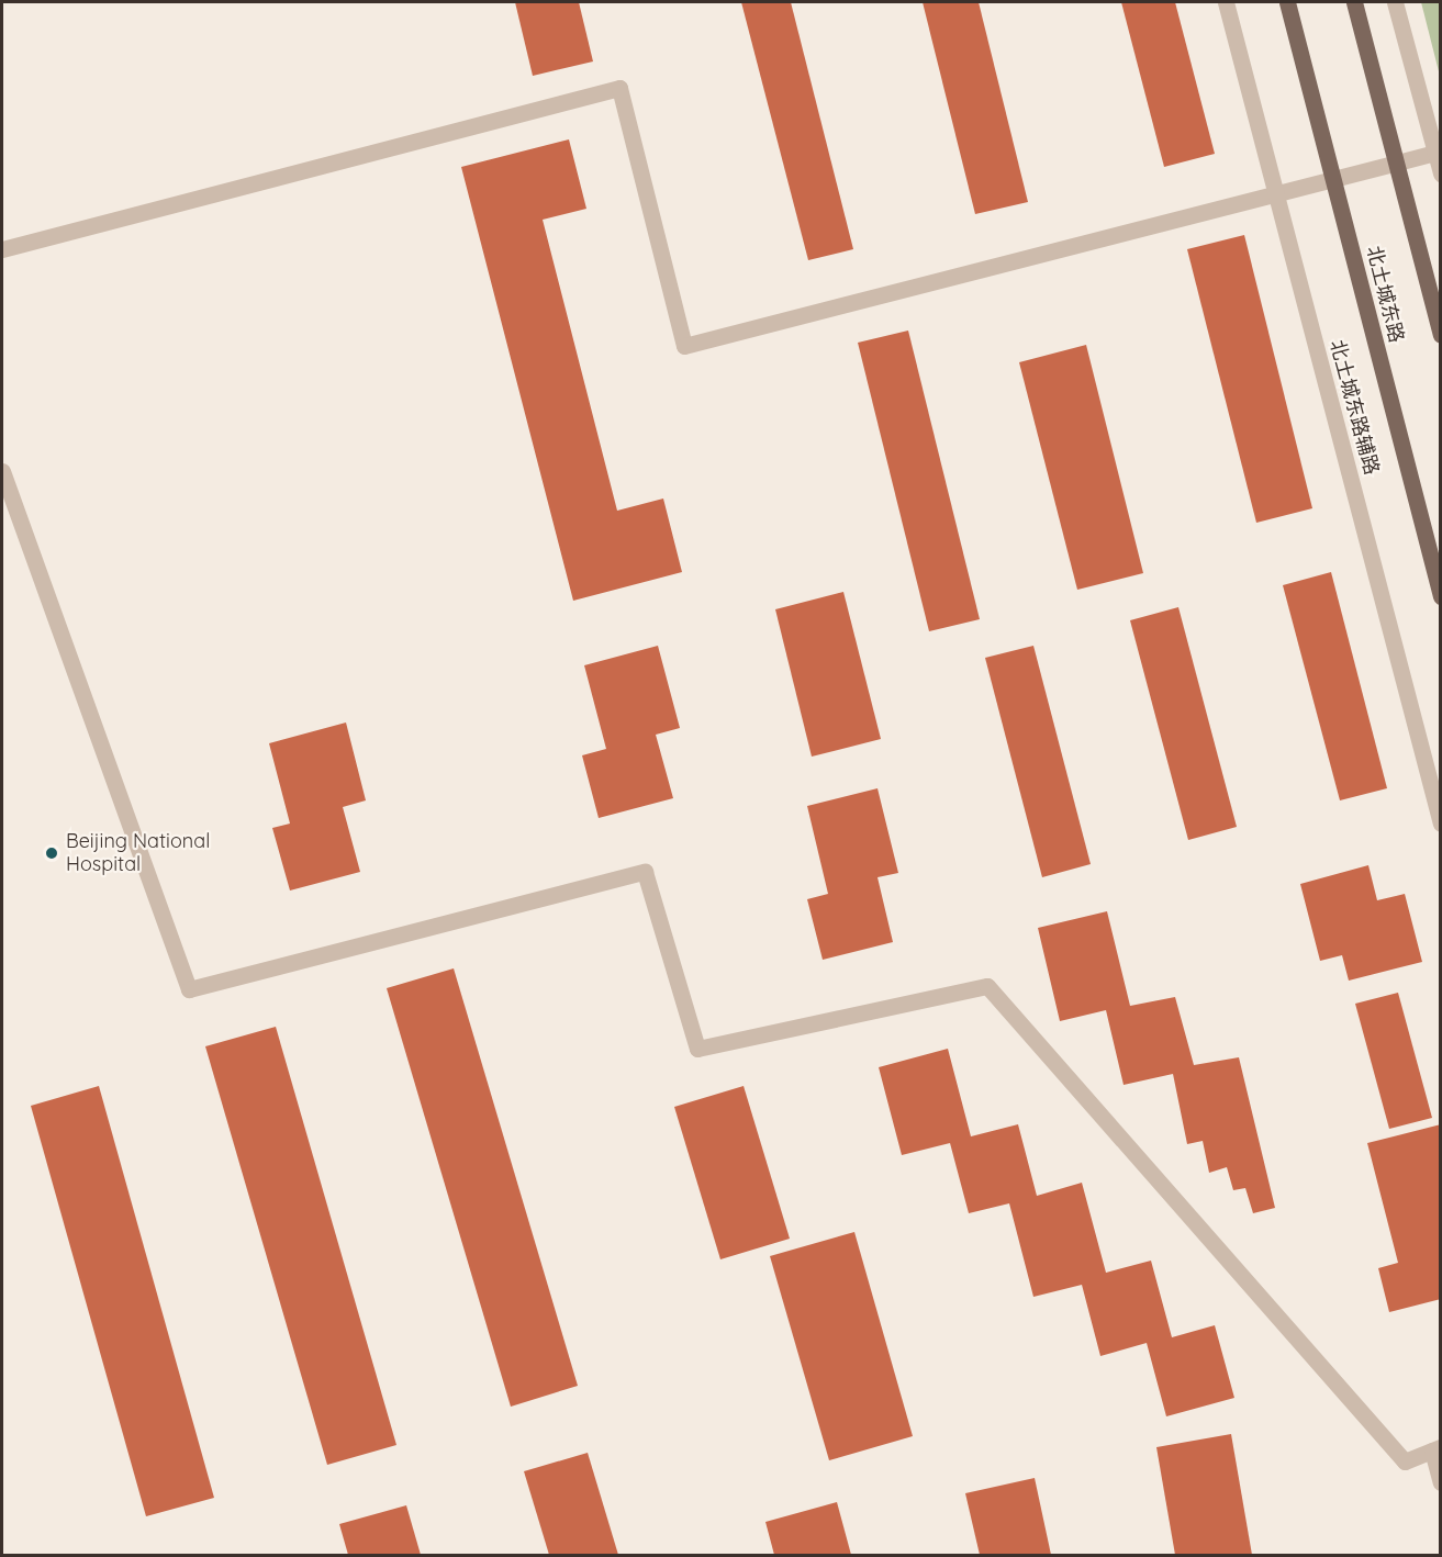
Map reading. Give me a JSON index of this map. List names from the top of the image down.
{
  "streets": {
    "main road": ["北土城东路"],
    "street": ["北土城东路辅路"]
  },
  "places": ["Beijing National Hospital"]
}
